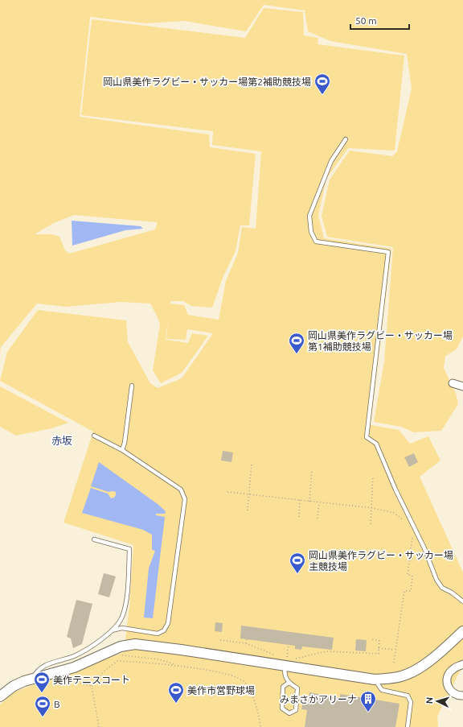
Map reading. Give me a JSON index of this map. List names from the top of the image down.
{
  "districts": ["赤坂"],
  "places": {
    "sports": [
      "岡山県美作ラグビー・サッカー場第2補助競技場",
      "岡山県美作ラグビー・サッカー場 第1補助競技場",
      "岡山県美作ラグビー・サッカー場 主競技場",
      "美作テニスコート",
      "美作市営野球場",
      "B"
    ],
    "building": ["みまさかアリーナ"]
  },
  "scale_bar": "50 m",
  "north": "left"
}
